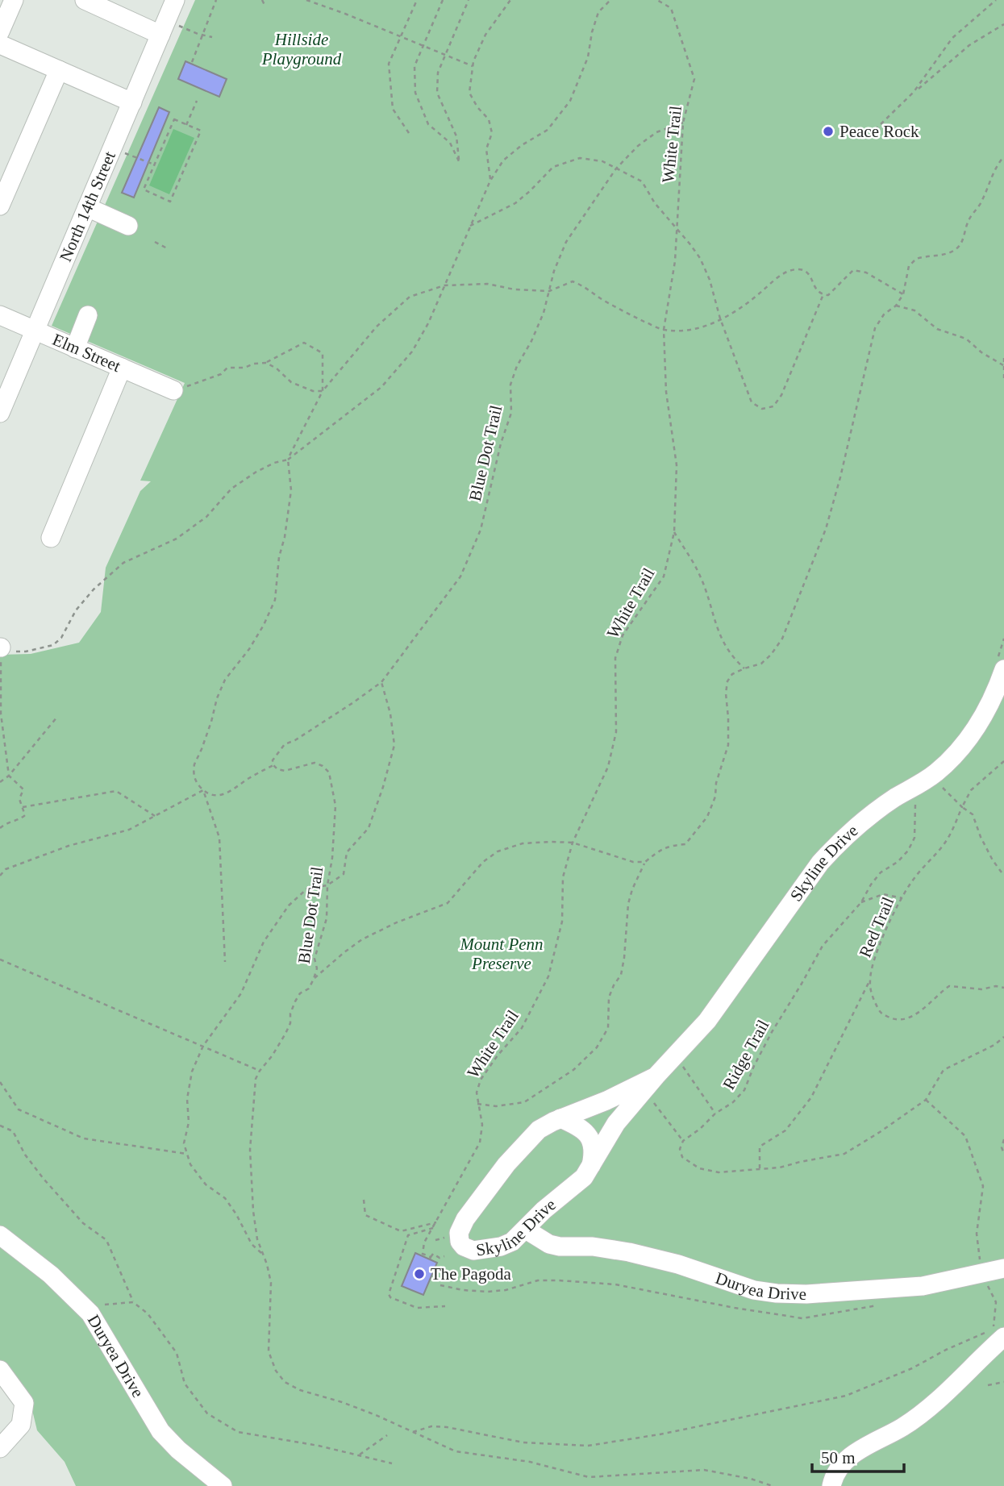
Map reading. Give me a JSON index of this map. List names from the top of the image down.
{
  "streets": {
    "street": [
      "North 14th Street",
      "Elm Street",
      "Skyline Drive",
      "Duryea Drive"
    ],
    "path": [
      "White Trail",
      "Blue Dot Trail",
      "Red Trail",
      "Ridge Trail"
    ]
  },
  "crossings": [
    ["White Trail", "Blue Dot Trail"],
    ["North 14th Street", "Elm Street"],
    ["Skyline Drive", "Ridge Trail"],
    ["Skyline Drive", "Duryea Drive"]
  ],
  "parks": ["Hillside Playground", "Mount Penn Preserve"],
  "places": ["Peace Rock", "The Pagoda"],
  "scale_bar": "50 m"
}
